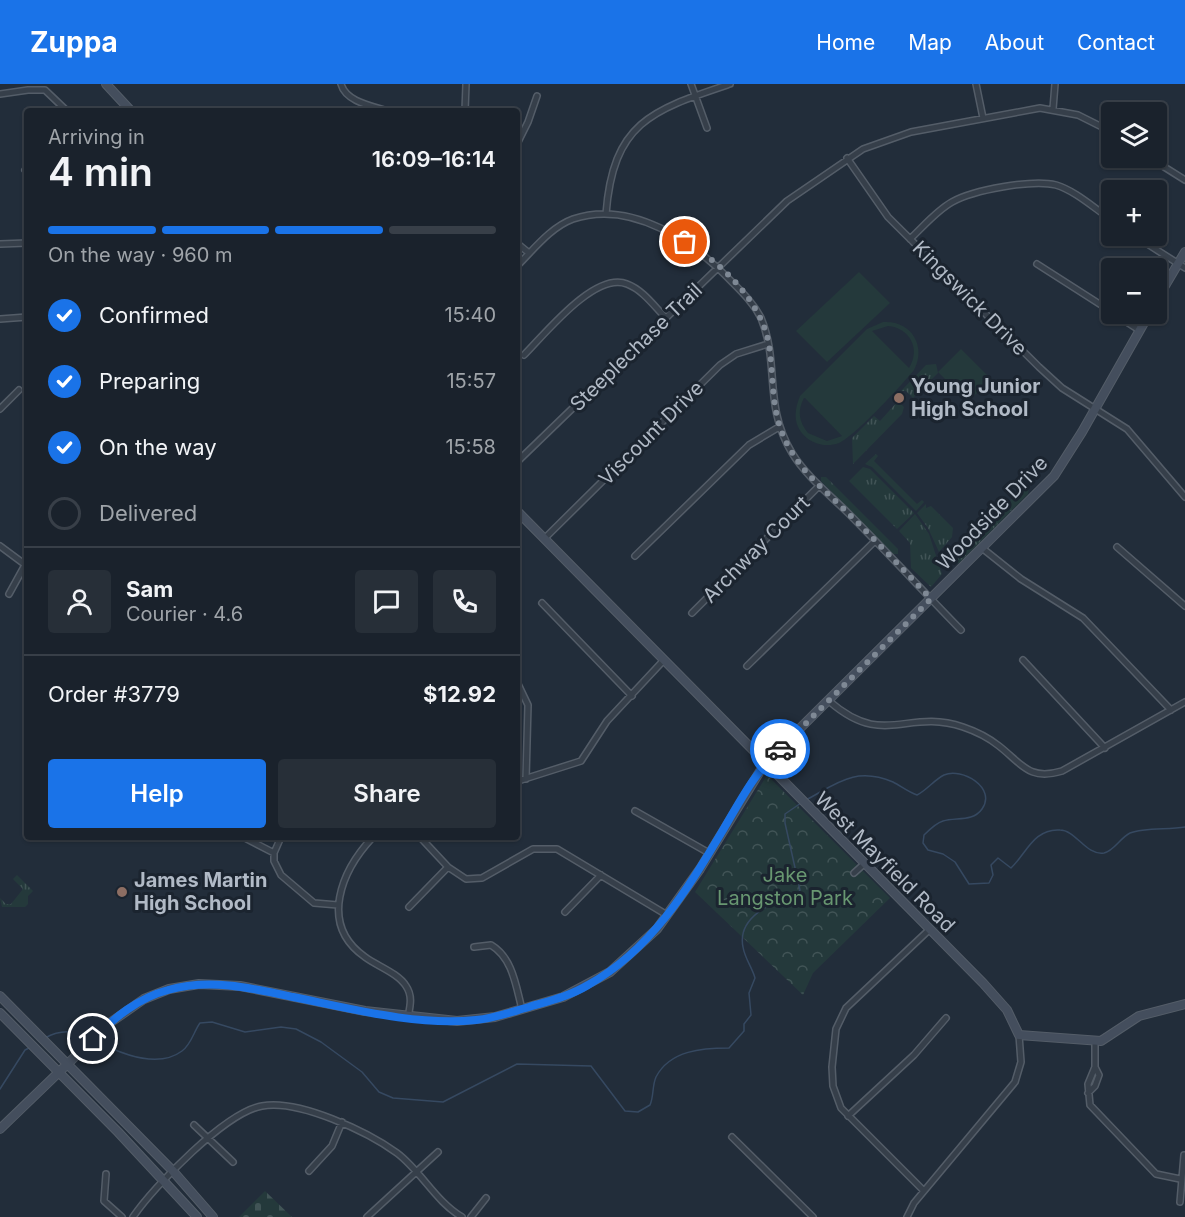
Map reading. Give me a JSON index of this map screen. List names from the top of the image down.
{
  "streets": {
    "street": [
      "Kingswick Drive",
      "Steeplechase Trail",
      "Viscount Drive",
      "Woodside Drive",
      "Archway Court",
      "West Mayfield Road"
    ]
  },
  "crossings": [
    ["Kingswick Drive", "Steeplechase Trail"],
    ["Kingswick Drive", "Woodside Drive"],
    ["Viscount Drive", "West Mayfield Road"],
    ["Woodside Drive", "West Mayfield Road"]
  ],
  "parks": ["Jake Langston Park"],
  "places": ["Young Junior High School", "James Martin High School"],
  "page": {
    "header": "Zuppa",
    "nav": [
      "Home",
      "Map",
      "About",
      "Contact"
    ],
    "map_buttons": ["+", "−"],
    "heading": ["4 min", "Arriving in", "16:09–16:14"],
    "panel": [
      "Sam",
      "Courier · 4.6",
      "Order #3779",
      "$12.92"
    ],
    "bar": "On the way · 960 m",
    "list": [
      ["Confirmed", "15:40"],
      ["Preparing", "15:57"],
      ["On the way", "15:58"],
      "Delivered"
    ],
    "buttons": ["Help", "Share"]
  }
}
